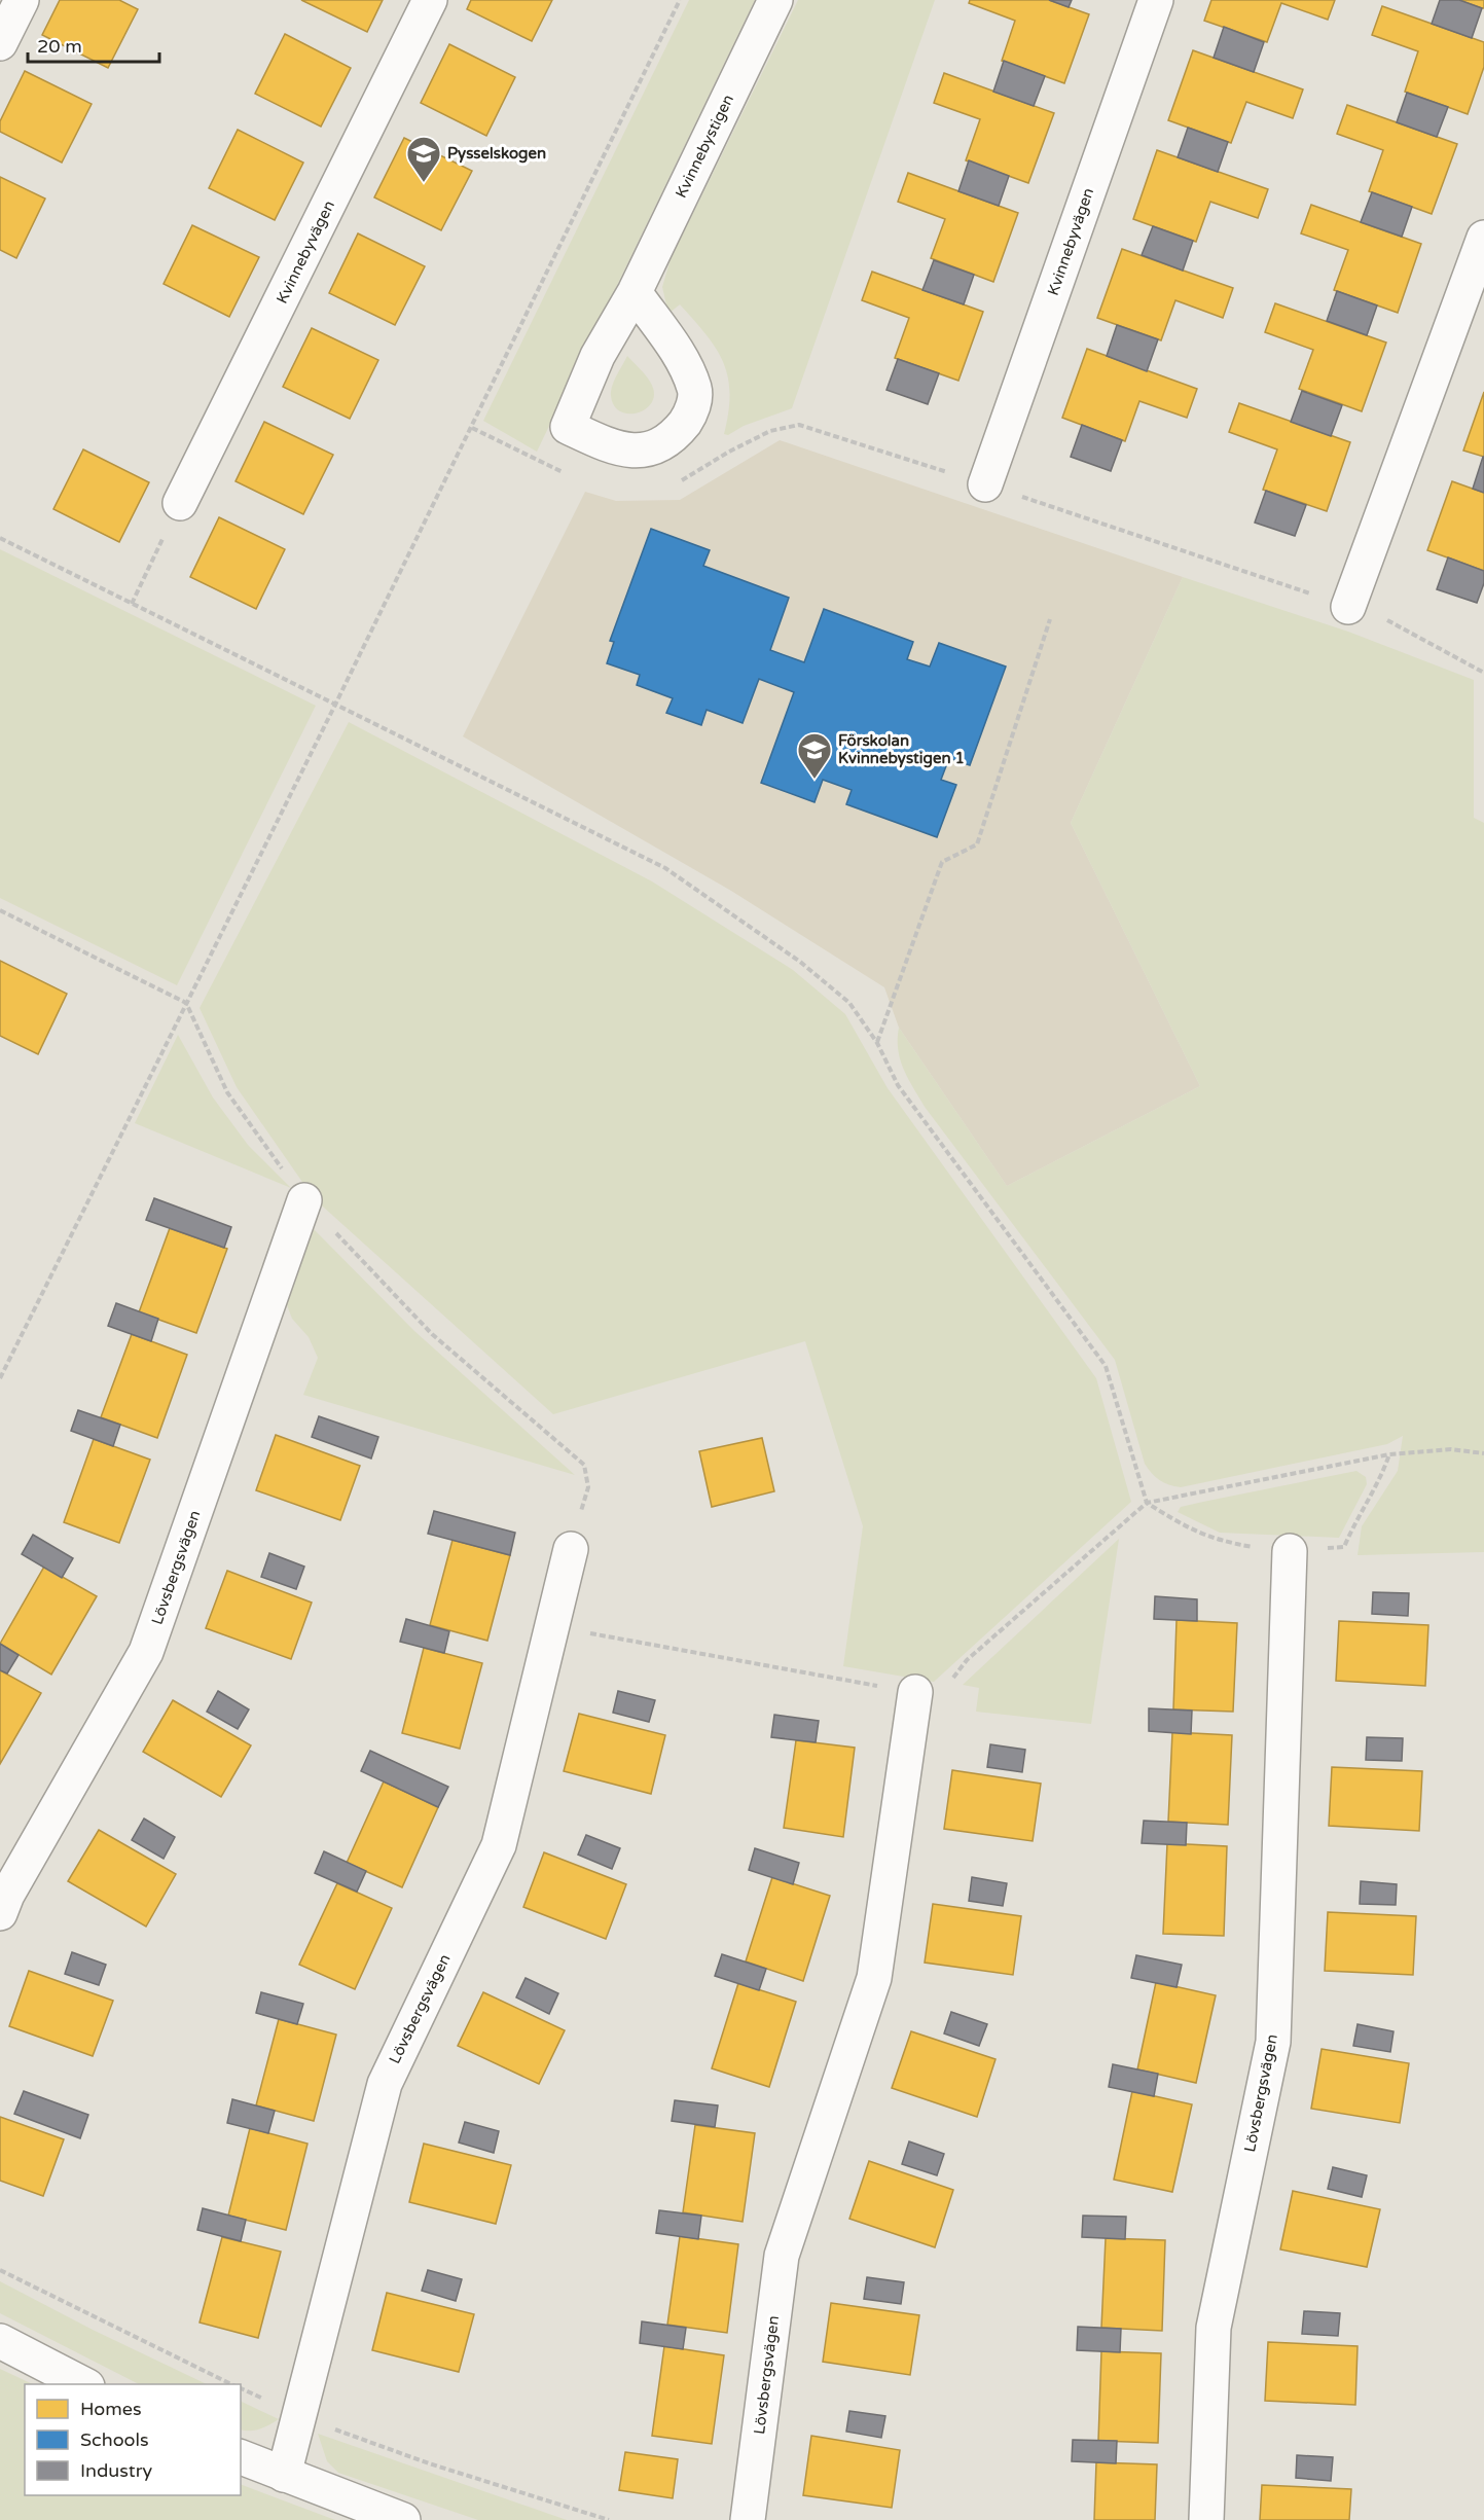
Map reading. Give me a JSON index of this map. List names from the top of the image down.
{
  "streets": {
    "street": ["Kvinnebystigen", "Kvinnebyvägen", "Lövsbergsvägen"]
  },
  "places": {
    "school or university": ["Pysselskogen", "Förskolan Kvinnebystigen 1"]
  },
  "legend": ["Homes", "Schools", "Industry"],
  "scale_bar": "20 m"
}
